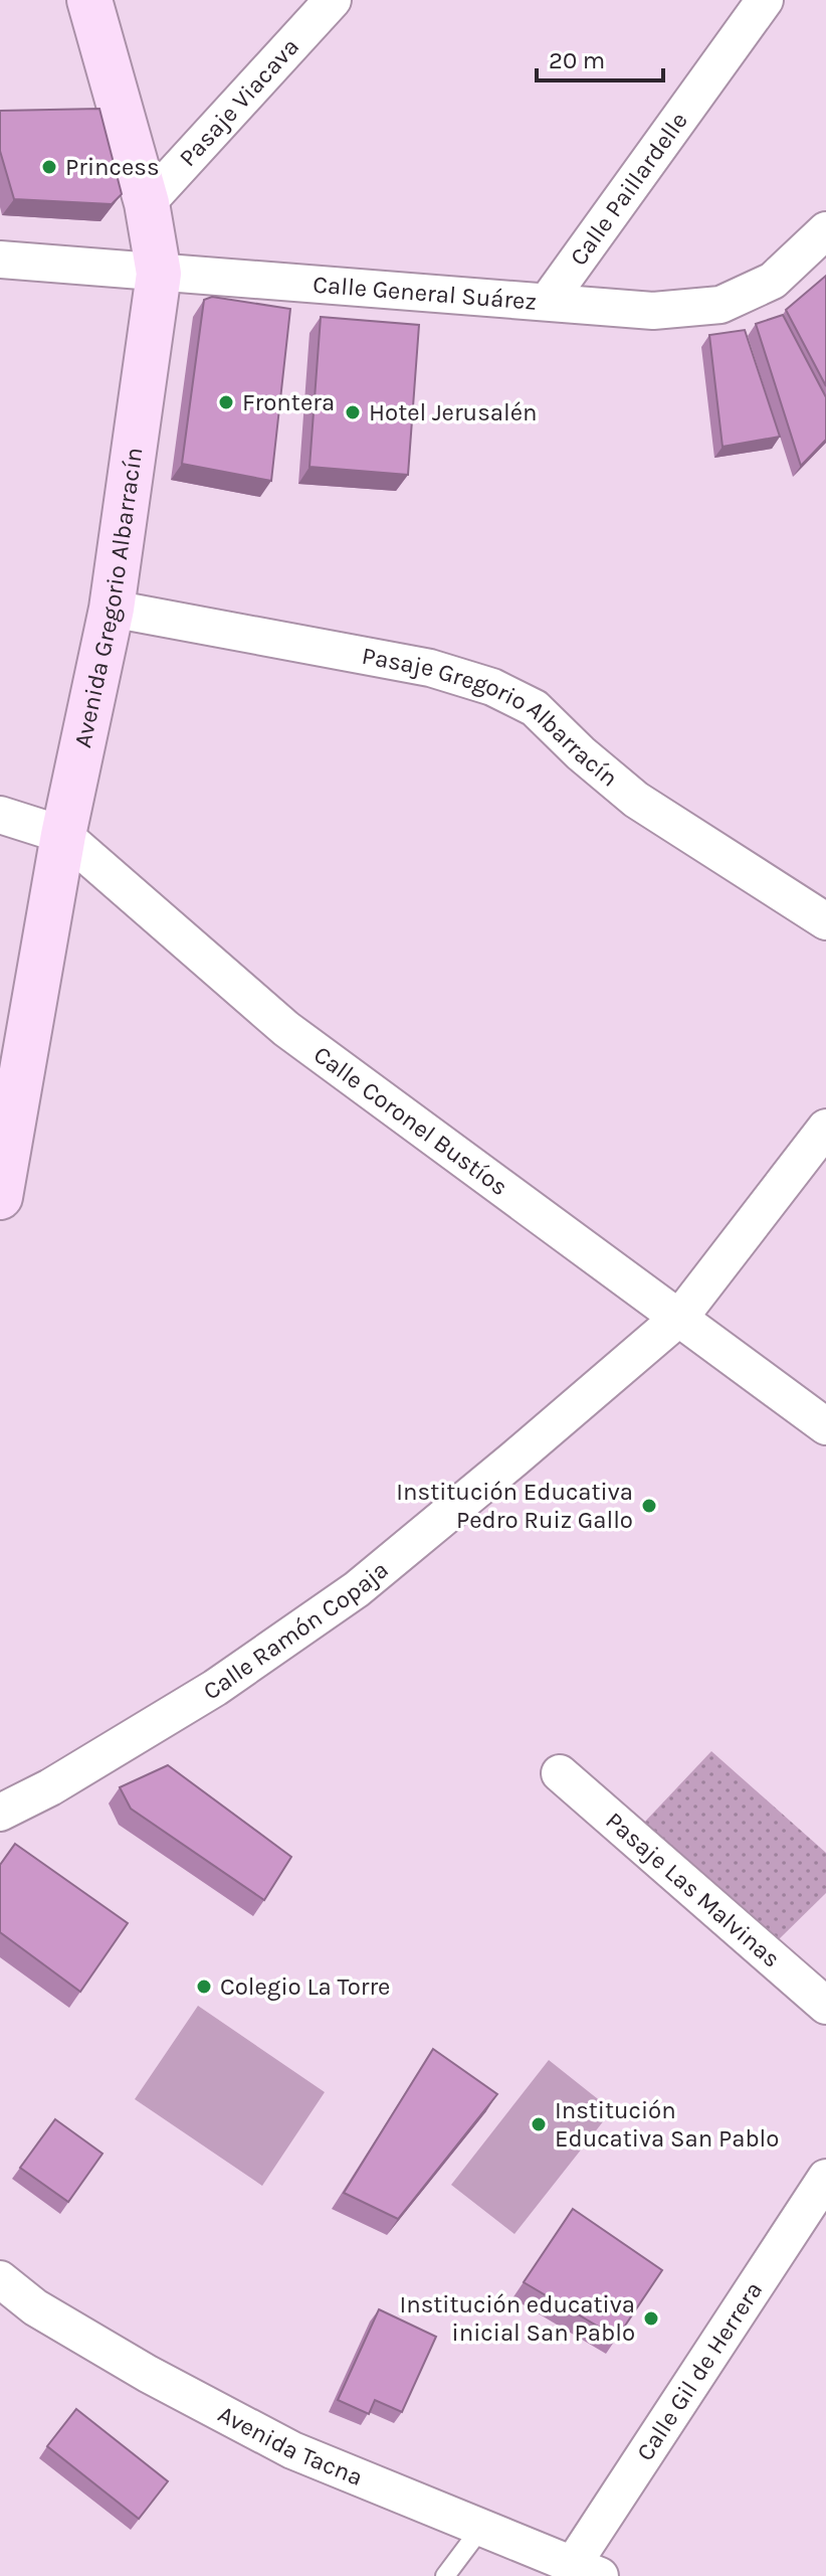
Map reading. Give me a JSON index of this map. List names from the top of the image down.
{
  "streets": {
    "street": [
      "Pasaje Viacava",
      "Calle Paillardelle",
      "Calle General Suárez",
      "Avenida Gregorio Albarracín",
      "Pasaje Gregorio Albarracín",
      "Calle Coronel Bustíos",
      "Calle Ramón Copaja",
      "Pasaje Las Malvinas",
      "Calle Gil de Herrera",
      "Avenida Tacna"
    ]
  },
  "crossings": [
    ["Pasaje Viacava", "Avenida Gregorio Albarracín"],
    ["Calle Paillardelle", "Calle General Suárez"],
    ["Calle General Suárez", "Avenida Gregorio Albarracín"],
    ["Avenida Gregorio Albarracín", "Pasaje Gregorio Albarracín"],
    ["Avenida Gregorio Albarracín", "Calle Coronel Bustíos"],
    ["Calle Coronel Bustíos", "Calle Ramón Copaja"],
    ["Calle Gil de Herrera", "Avenida Tacna"]
  ],
  "places": [
    "Princess",
    "Frontera",
    "Hotel Jerusalén",
    "Institución Educativa Pedro Ruiz Gallo",
    "Colegio La Torre",
    "Institución Educativa San Pablo",
    "Institución educativa inicial San Pablo"
  ],
  "scale_bar": "20 m"
}
